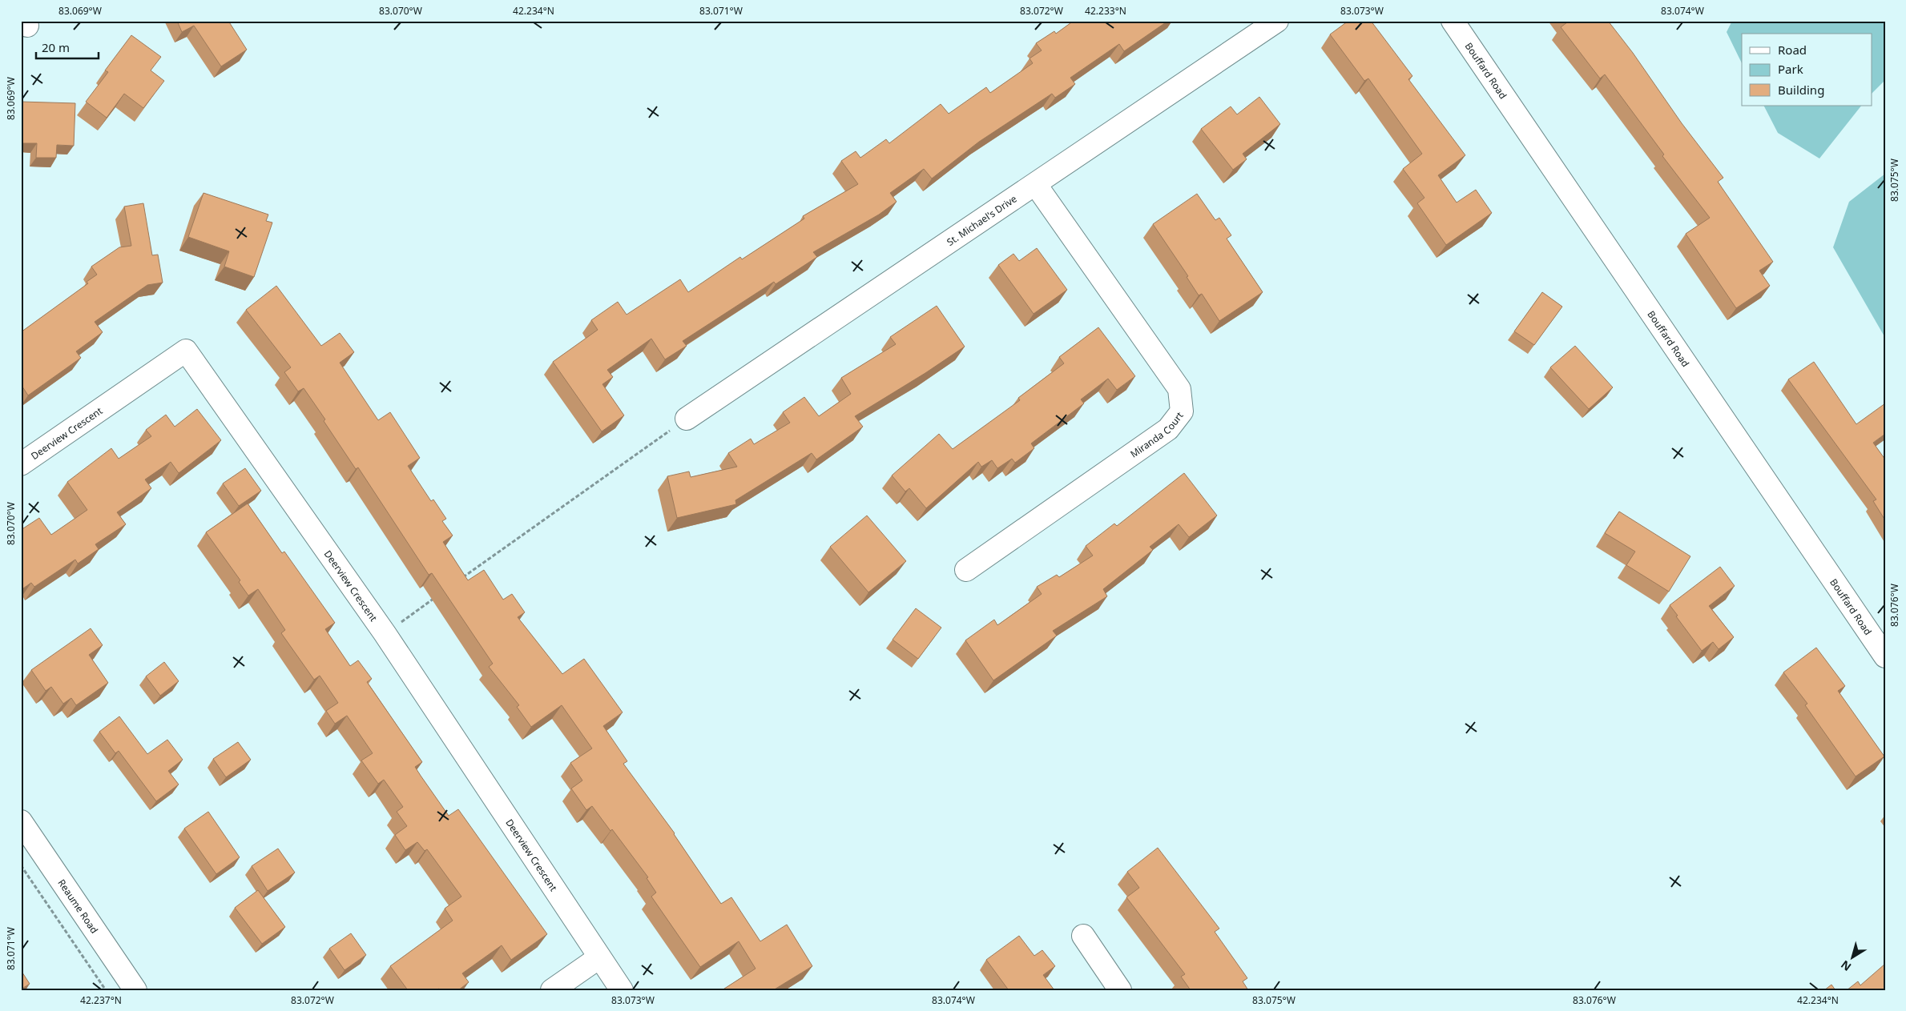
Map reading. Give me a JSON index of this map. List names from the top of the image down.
{
  "streets": {
    "street": [
      "Bouffard Road",
      "St. Michael's Drive",
      "Deerview Crescent",
      "Miranda Court",
      "Reaume Road"
    ]
  },
  "crossings": [
    ["St. Michael's Drive", "Miranda Court"]
  ],
  "legend": ["Road", "Park", "Building"],
  "scale_bar": "20 m",
  "north": "bottom left",
  "coordinates": [
    "83.069°W",
    "83.070°W",
    "42.234°N",
    "83.071°W",
    "83.072°W",
    "42.233°N",
    "83.073°W",
    "83.074°W",
    "83.075°W",
    "83.076°W",
    "42.237°N"
  ]
}
